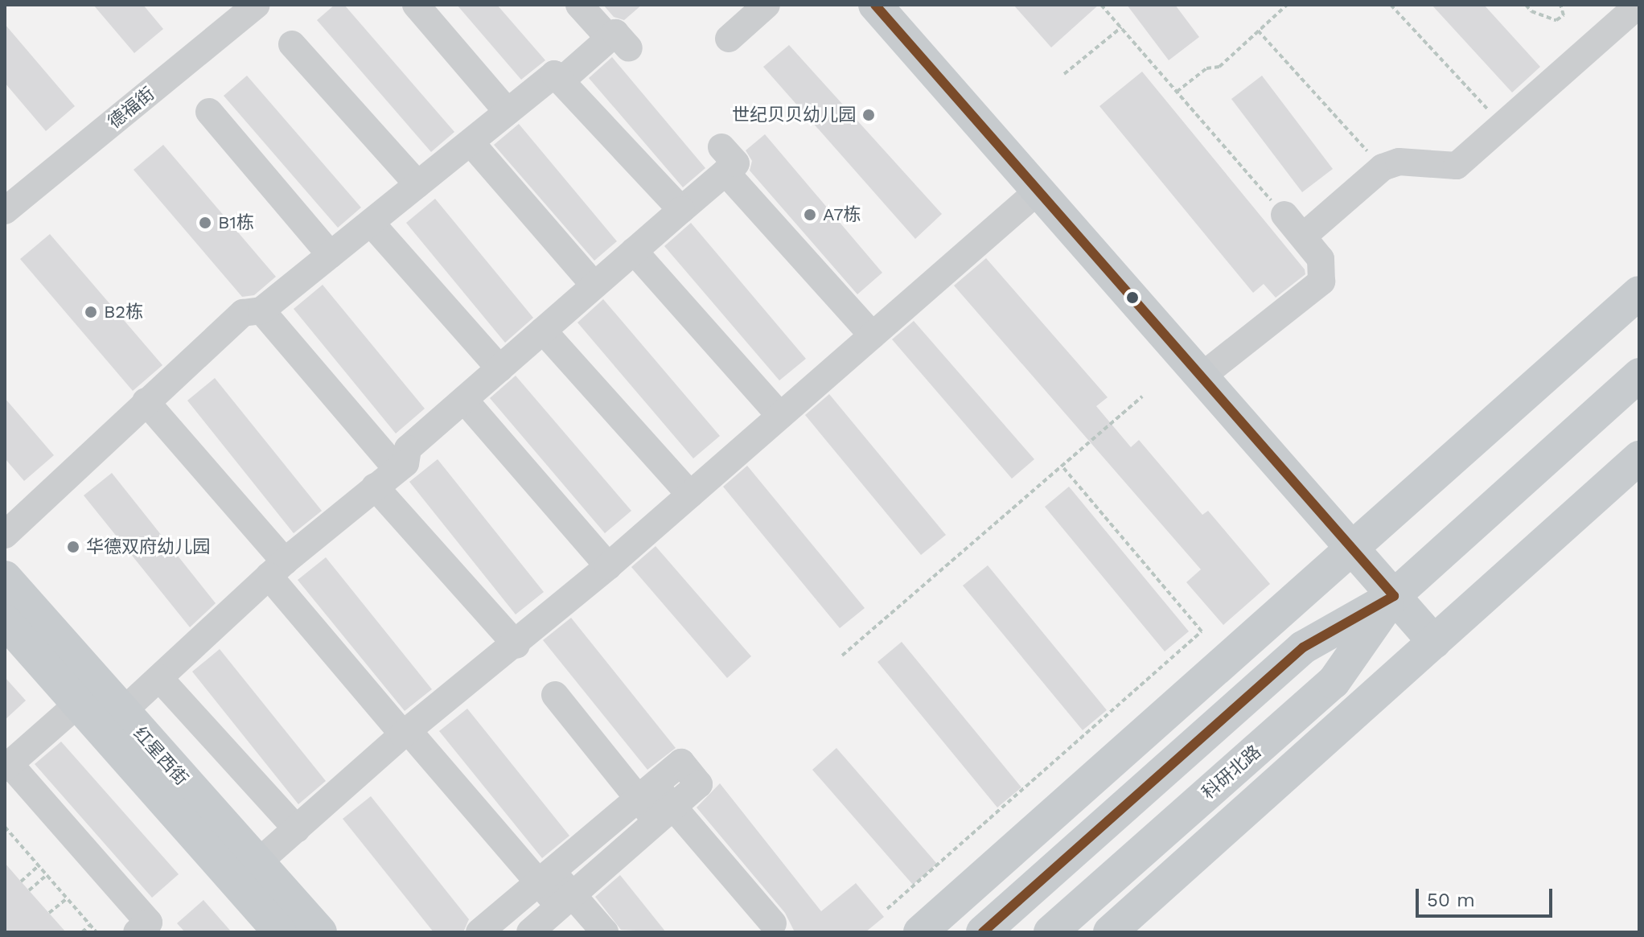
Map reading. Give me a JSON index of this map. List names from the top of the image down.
{
  "streets": {
    "main road": ["红星西街", "科研北路"],
    "street": ["德福街"]
  },
  "places": [
    "世纪贝贝幼儿园",
    "A7栋",
    "B1栋",
    "B2栋",
    "华德双府幼儿园"
  ],
  "scale_bar": "50 m"
}
